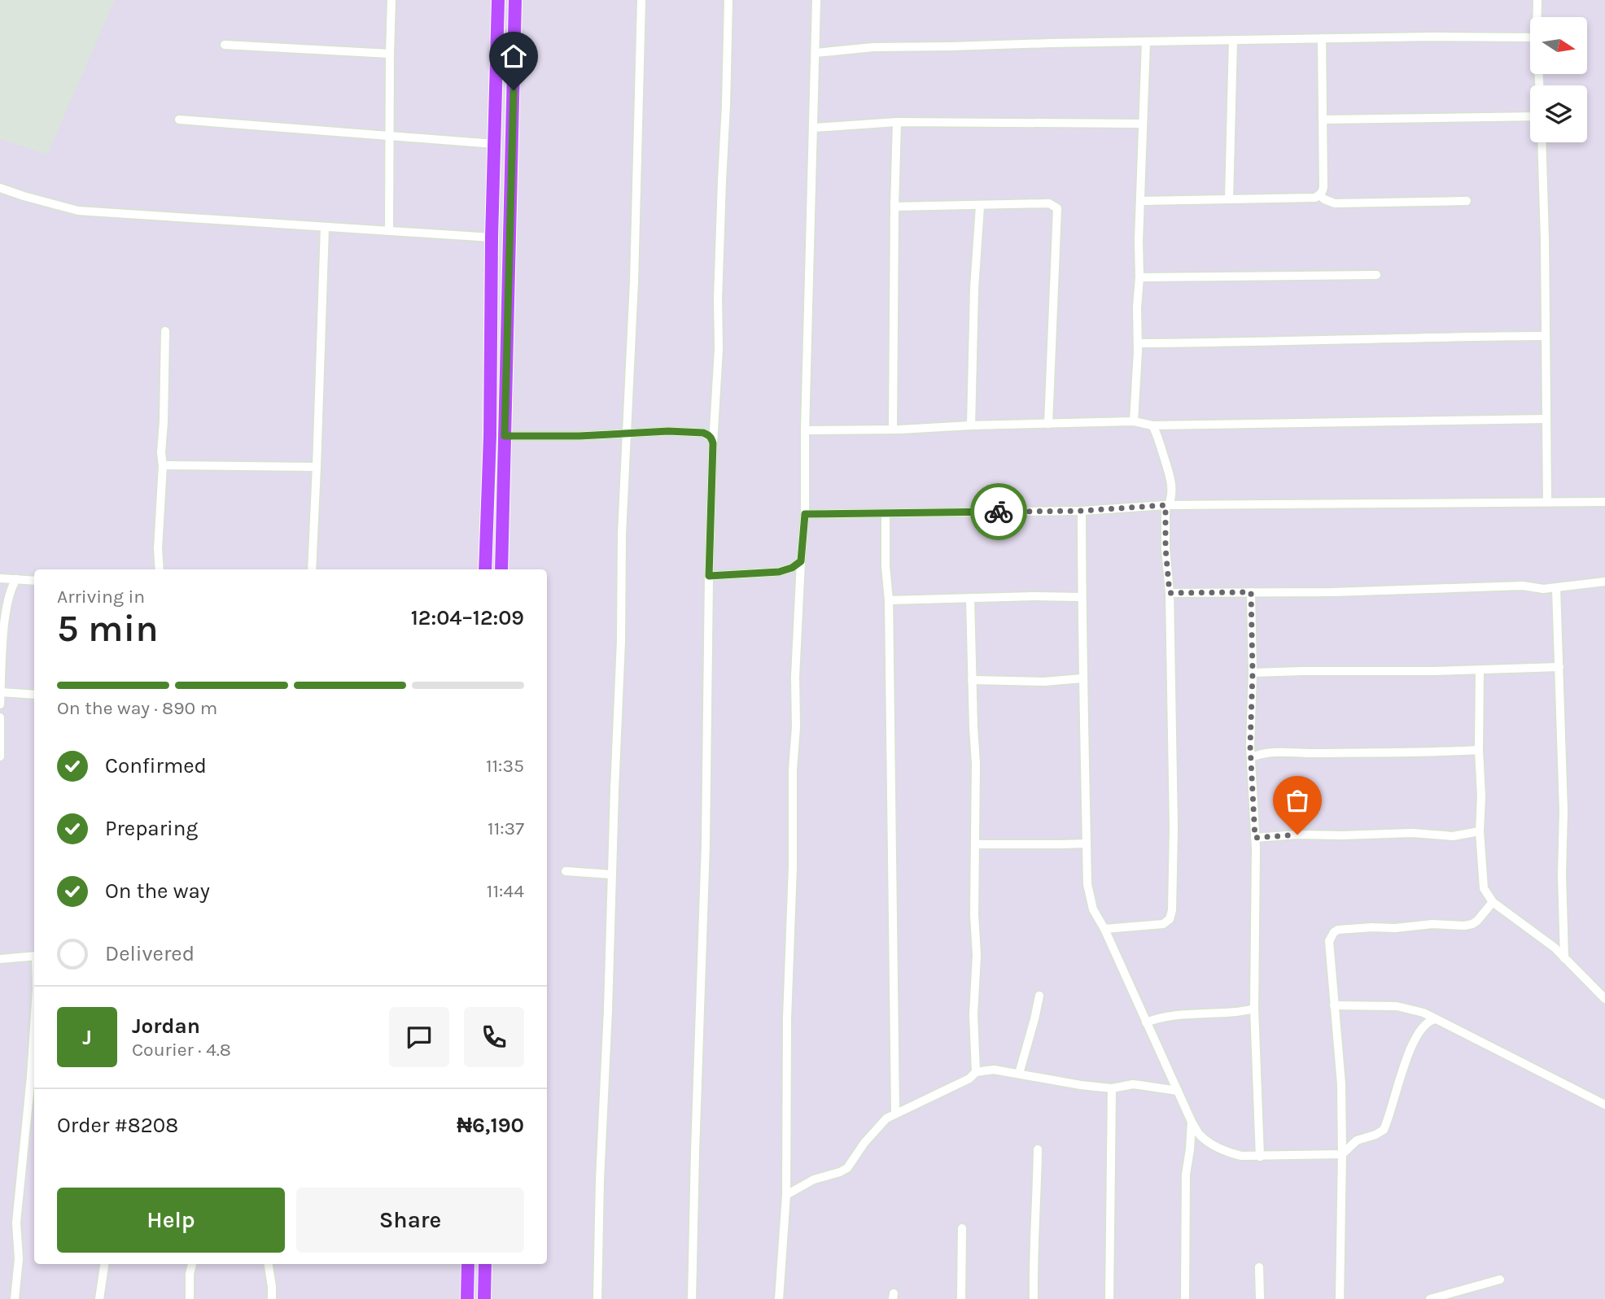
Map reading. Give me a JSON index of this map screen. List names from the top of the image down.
{
  "north": "right",
  "page": {
    "heading": ["5 min", "Arriving in", "12:04–12:09"],
    "panel": [
      "Jordan",
      "Courier · 4.8",
      "Order #8208",
      "₦6,190"
    ],
    "bar": "On the way · 890 m",
    "list": [
      ["Confirmed", "11:35"],
      ["Preparing", "11:37"],
      ["On the way", "11:44"],
      "Delivered"
    ],
    "round": "J",
    "buttons": ["Help", "Share"]
  }
}
